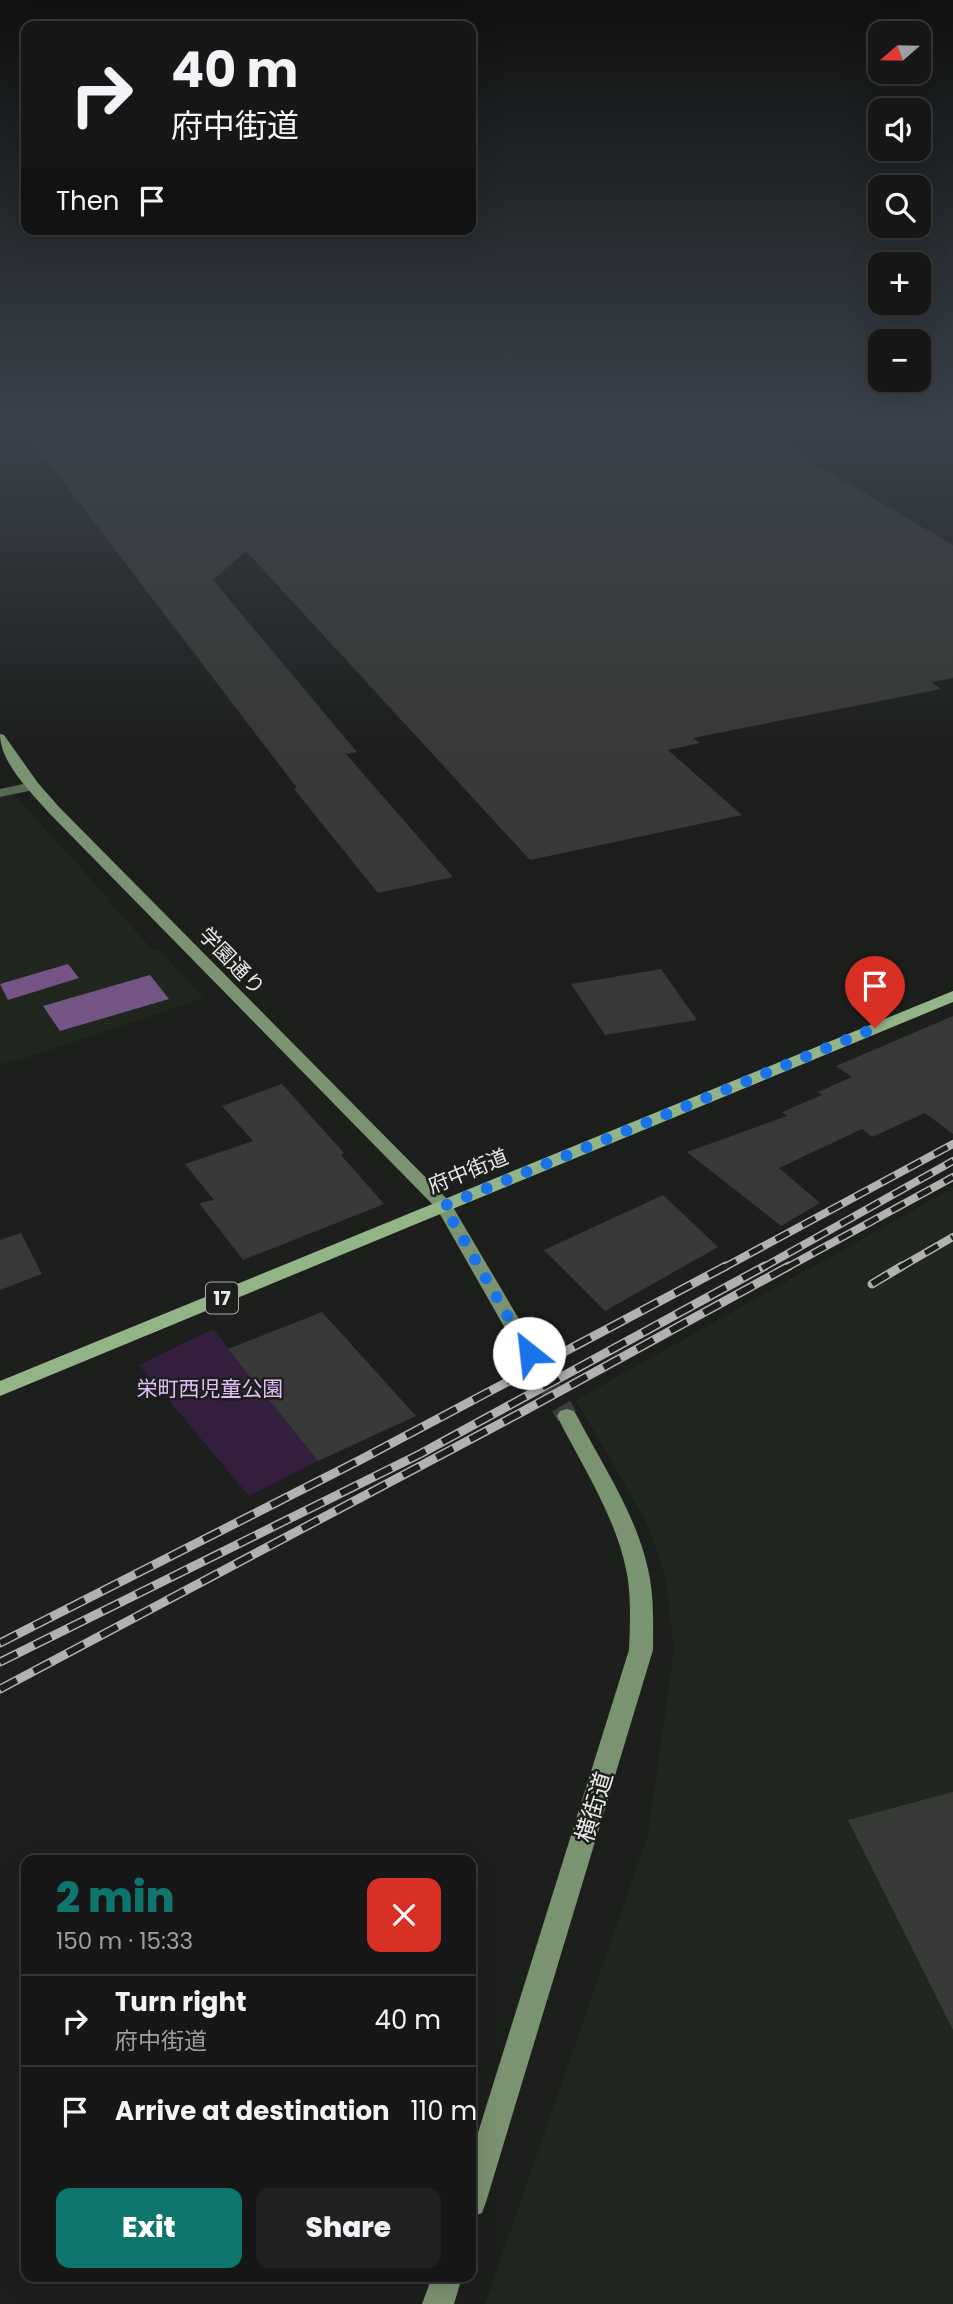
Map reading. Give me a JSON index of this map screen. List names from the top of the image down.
{
  "streets": {
    "main road": ["府中街道", "17"],
    "street": ["学園通り", "横街道"]
  },
  "crossings": [
    ["学園通り", "府中街道"]
  ],
  "parks": ["栄町西児童公園"],
  "north": "left",
  "page": {
    "map_buttons": ["+", "−"],
    "turn": ["40 m", "府中街道"],
    "then": "Then",
    "heading": ["2 min", "150 m · 15:33"],
    "list": [
      {
        "name": "Turn right",
        "note": "府中街道",
        "value": "40 m"
      },
      {
        "name": "Arrive at destination",
        "value": "110 m"
      }
    ],
    "buttons": ["Exit", "Share"]
  }
}
